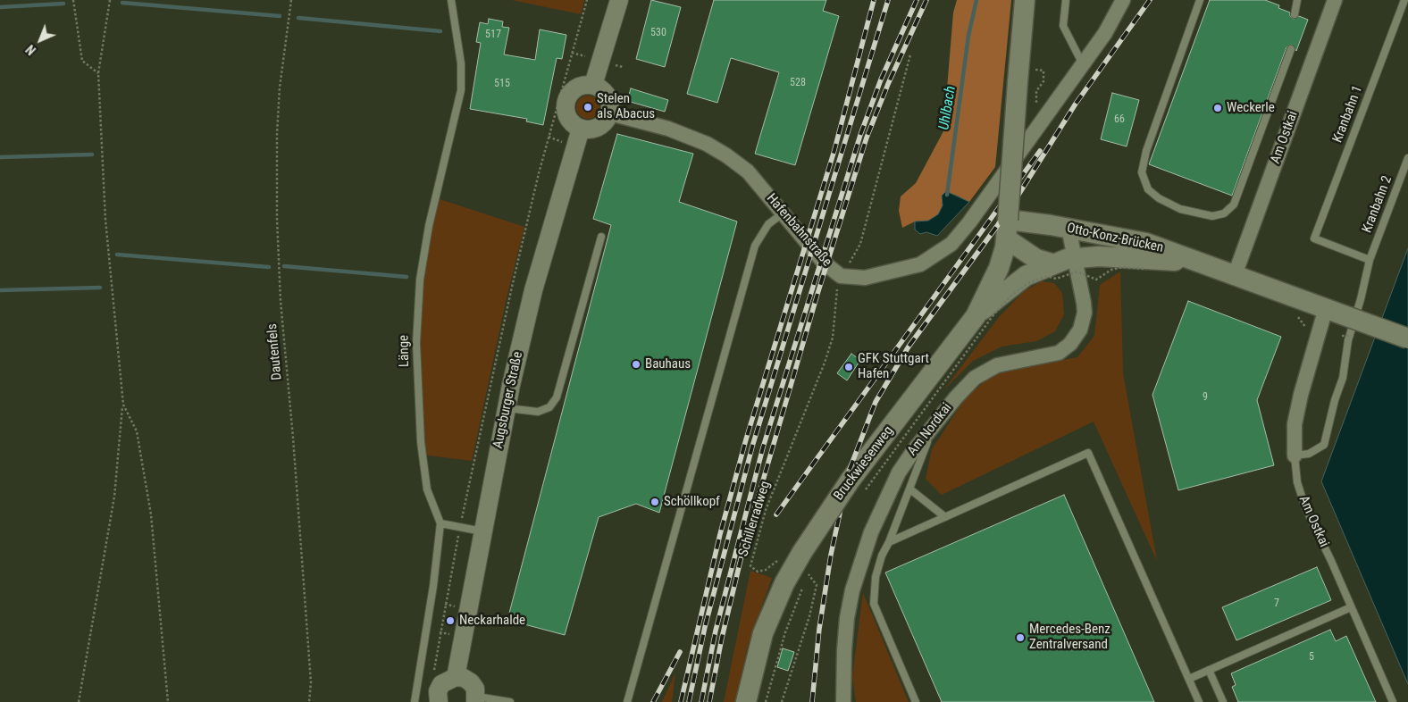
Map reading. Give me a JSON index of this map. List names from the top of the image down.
{
  "streets": {
    "main road": ["Otto-Konz-Brücken", "Bruckwiesenweg"],
    "street": [
      "Am Ostkai",
      "Hafenbahnstraße",
      "Augsburger Straße",
      "Am Nordkai"
    ],
    "lane": ["Kranbahn 1", "Kranbahn 2", "Länge"],
    "path": ["Dautenfels", "Schillerradweg"]
  },
  "crossings": [
    ["Kranbahn 1", "Kranbahn 2"],
    ["Am Ostkai", "Kranbahn 2"],
    ["Am Ostkai", "Otto-Konz-Brücken"],
    ["Hafenbahnstraße", "Augsburger Straße"],
    ["Otto-Konz-Brücken", "Am Nordkai"],
    ["Otto-Konz-Brücken", "Bruckwiesenweg"]
  ],
  "water": ["Uhlbach"],
  "places": [
    "Stelen als Abacus",
    "Weckerle",
    "Bauhaus",
    "GFK Stuttgart Hafen",
    "Schöllkopf",
    "Neckarhalde",
    "Mercedes-Benz Zentralversand"
  ],
  "house_numbers": [
    "530",
    "517",
    "528",
    "515",
    "66",
    "9",
    "7",
    "5"
  ],
  "north": "bottom left"
}
